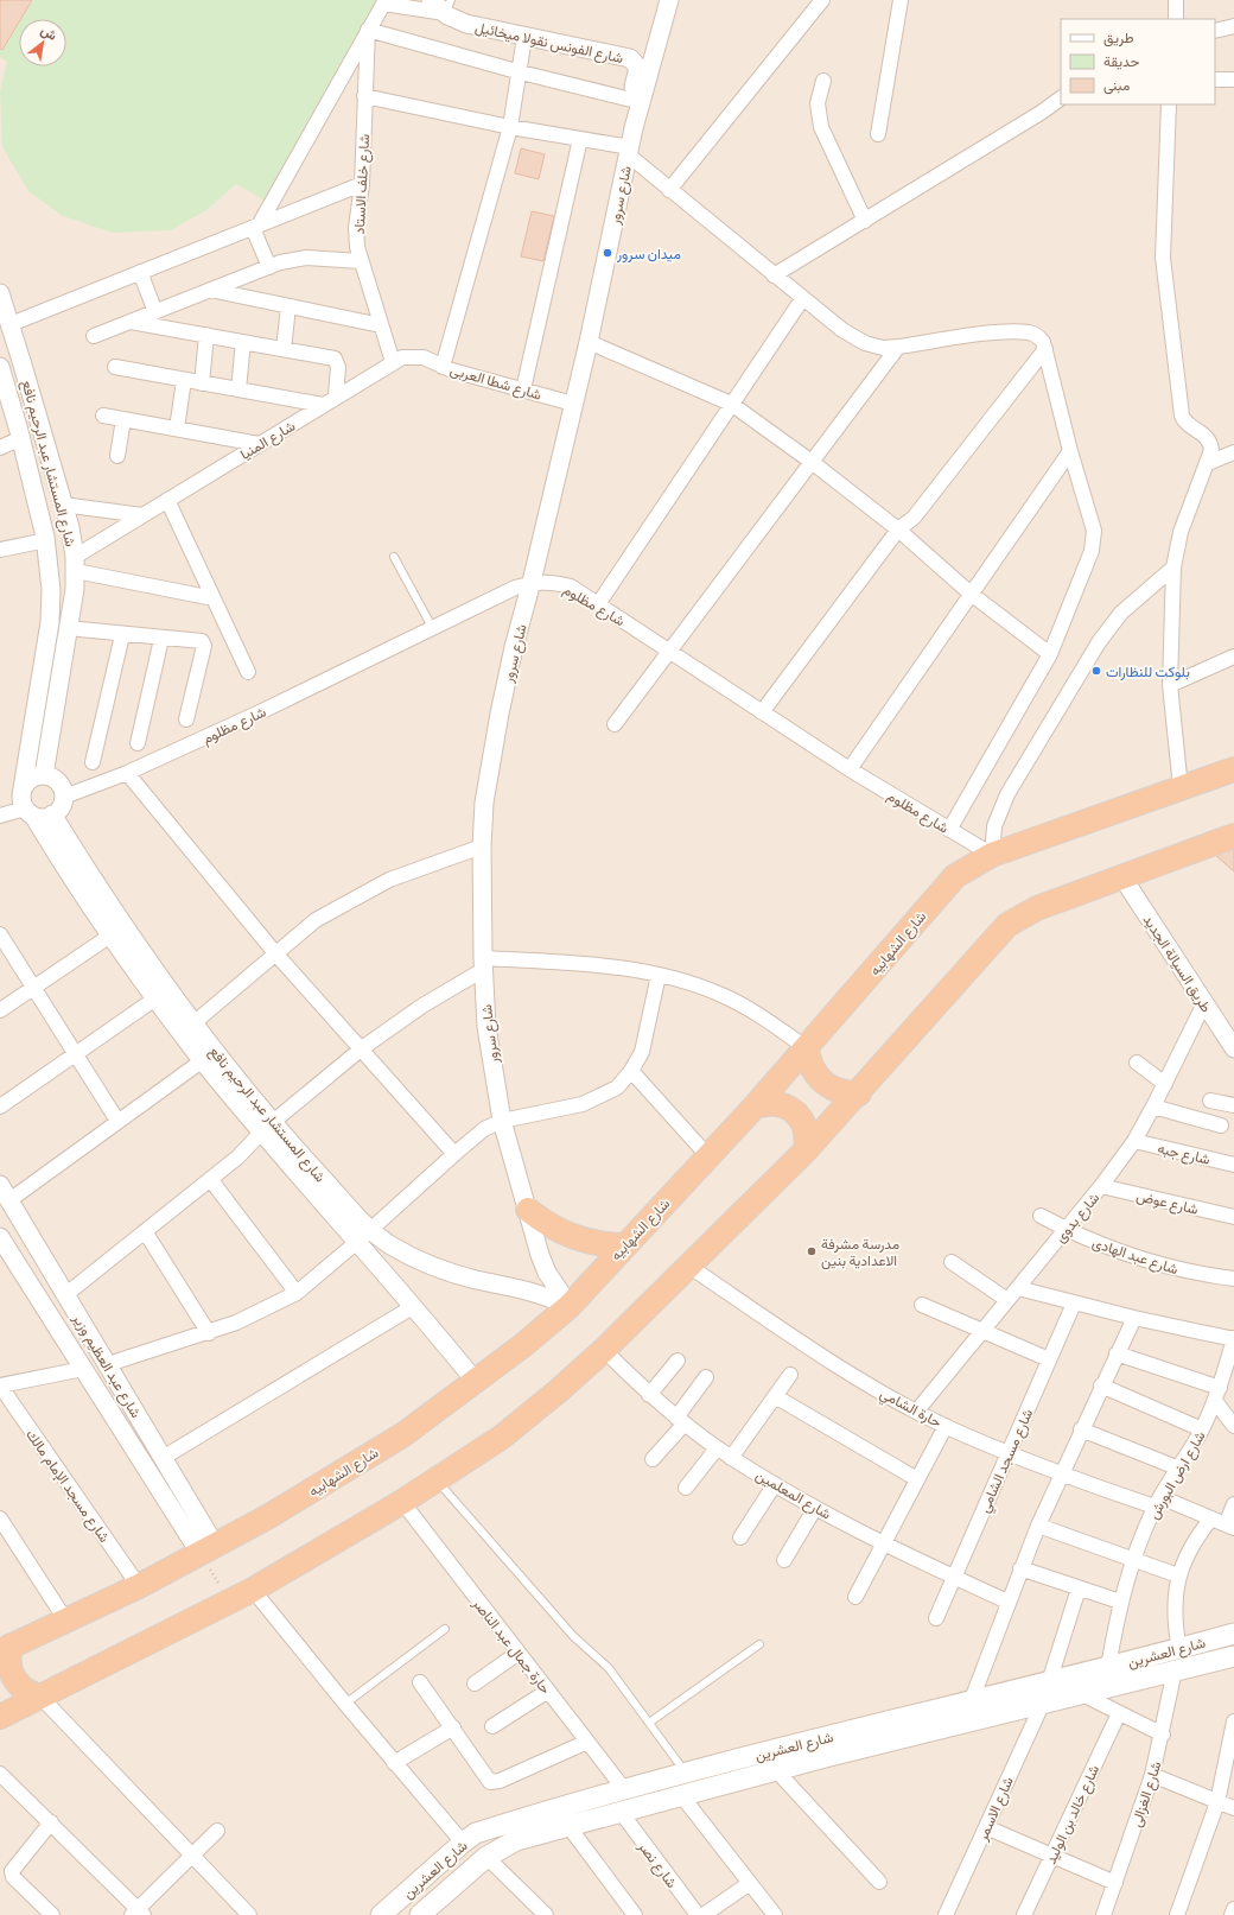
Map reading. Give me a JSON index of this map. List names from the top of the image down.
{
  "streets": {
    "highway": ["شارع الشهابيه"],
    "main road": ["شارع العشرين"],
    "street": [
      "شارع الفونس نقولا ميخائيل",
      "شارع خلف الاستاد",
      "شارع سرور",
      "شارع شطا العربى",
      "شارع المنيا",
      "شارع المستشار عبد الرحيم نافع",
      "شارع مظلوم",
      "طريق السيالة الجديد",
      "شارع جبه",
      "شارع عوض",
      "شارع بدوى",
      "شارع عبد الهادى",
      "شارع عبد العظيم وزير",
      "حارة الشامي",
      "شارع مسجد الشامي",
      "شارع ارض البورش",
      "شارع مسجد الإمام مالك",
      "شارع المعلمين",
      "حارة جمال عبد الناصر",
      "شارع الغزالى",
      "شارع الاسمر",
      "شارع خالد بن الوليد",
      "شارع نصر"
    ]
  },
  "crossings": [
    ["شارع الفونس نقولا ميخائيل", "شارع سرور"],
    ["شارع خلف الاستاد", "شارع شطا العربى"],
    ["شارع خلف الاستاد", "شارع المنيا"],
    ["شارع سرور", "شارع شطا العربى"],
    ["شارع سرور", "شارع المستشار عبد الرحيم نافع"],
    ["شارع سرور", "شارع مظلوم"],
    ["شارع سرور", "شارع الشهابيه"],
    ["شارع شطا العربى", "شارع المنيا"],
    ["شارع المنيا", "شارع المستشار عبد الرحيم نافع"],
    ["شارع المستشار عبد الرحيم نافع", "شارع مظلوم"],
    ["شارع المستشار عبد الرحيم نافع", "شارع الشهابيه"],
    ["شارع مظلوم", "شارع الشهابيه"],
    ["شارع الشهابيه", "شارع عبد العظيم وزير"],
    ["شارع الشهابيه", "شارع مسجد الإمام مالك"],
    ["طريق السيالة الجديد", "شارع بدوى"],
    ["شارع جبه", "شارع بدوى"],
    ["شارع عوض", "شارع بدوى"],
    ["شارع بدوى", "شارع عبد الهادى"],
    ["شارع بدوى", "حارة الشامي"],
    ["حارة الشامي", "شارع مسجد الشامي"],
    ["حارة الشامي", "شارع ارض البورش"],
    ["شارع مسجد الشامي", "شارع المعلمين"],
    ["شارع ارض البورش", "شارع العشرين"],
    ["حارة جمال عبد الناصر", "شارع العشرين"],
    ["شارع العشرين", "شارع الغزالى"],
    ["شارع العشرين", "شارع الاسمر"],
    ["شارع العشرين", "شارع نصر"]
  ],
  "places": ["ميدان سرور", "بلوكت للنظارات", "مدرسة مشرفة الاعدادية بنين"],
  "legend": ["طريق", "حديقة", "مبنى"],
  "north": "top right"
}
